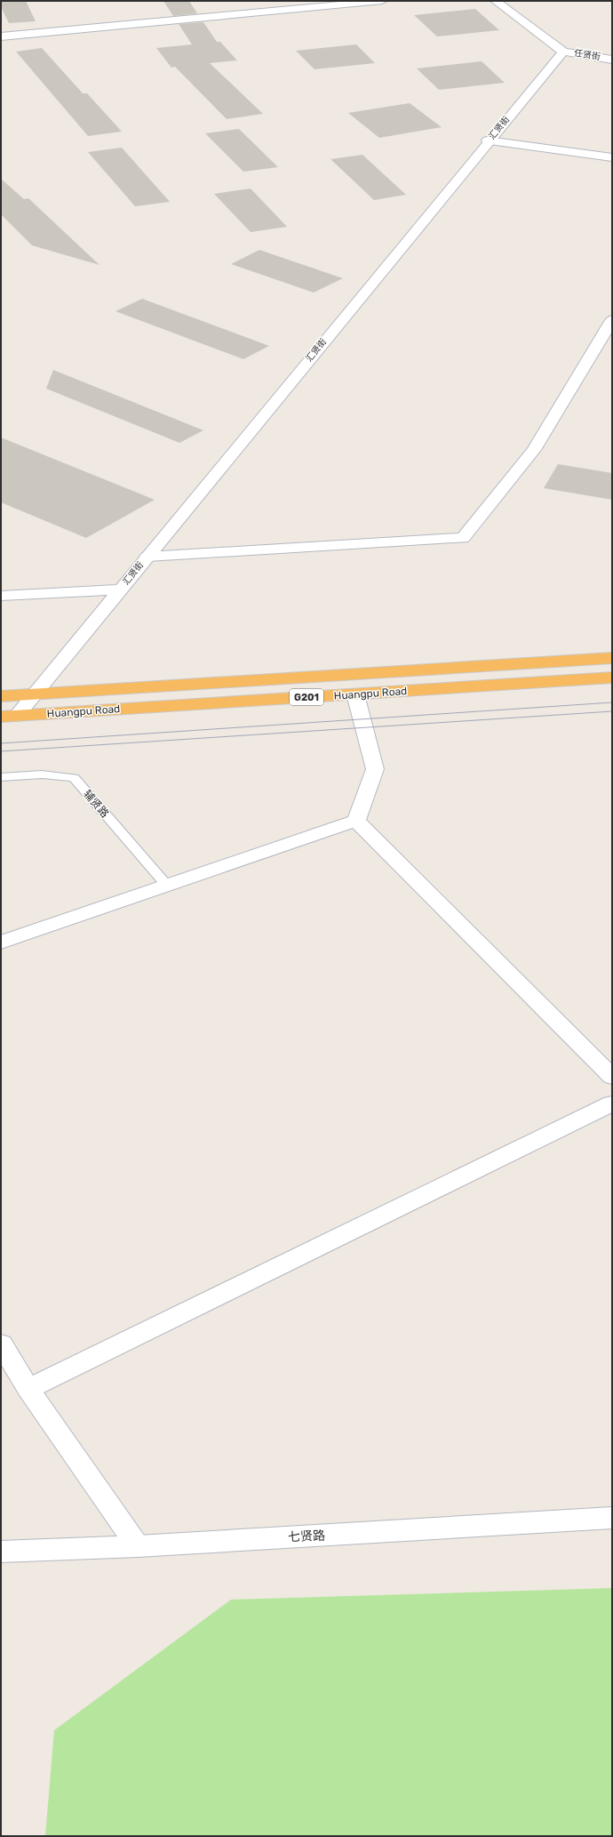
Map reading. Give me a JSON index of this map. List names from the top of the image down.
{
  "streets": {
    "highway": ["Huangpu Road", "G201"],
    "street": ["任贤街", "汇贤街", "七贤路"],
    "lane": ["辅贤路"]
  },
  "crossings": [
    ["任贤街", "汇贤街"],
    ["汇贤街", "Huangpu Road"]
  ]
}
